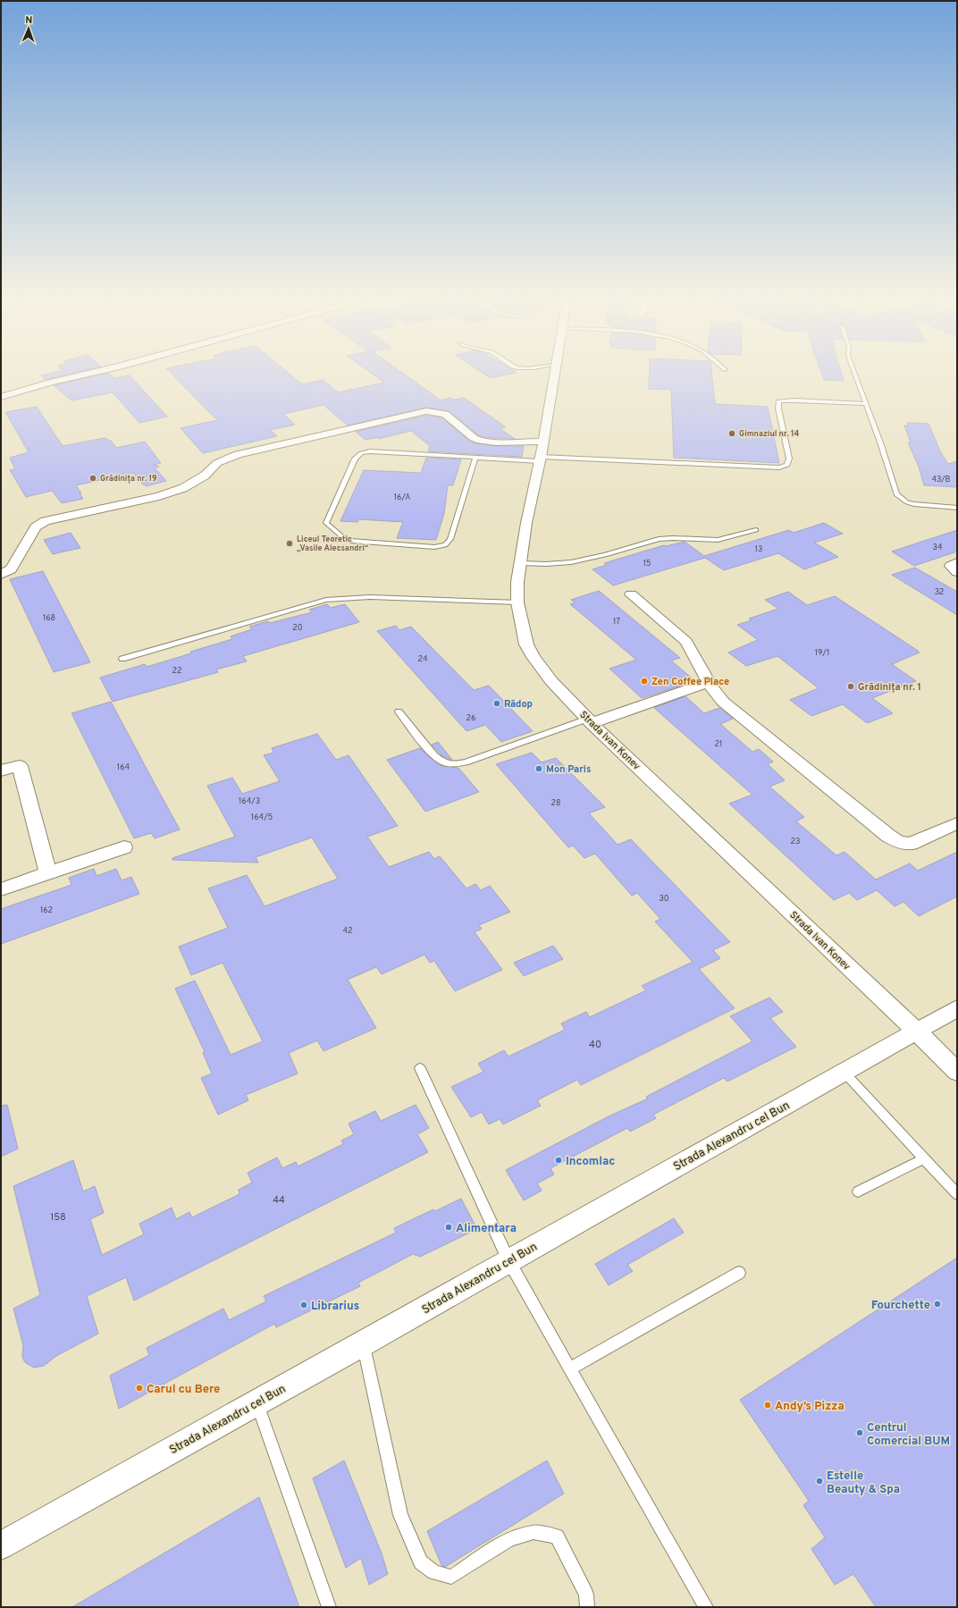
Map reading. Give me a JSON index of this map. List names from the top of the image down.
{
  "streets": {
    "street": ["Strada Ivan Konev", "Strada Alexandru cel Bun"]
  },
  "crossings": [
    ["Strada Ivan Konev", "Strada Alexandru cel Bun"]
  ],
  "places": [
    "Gimnaziul nr. 14",
    "Grădinița nr. 19",
    "Liceul Teoretic „Vasile Alecsandri“",
    "Zen Coffee Place",
    "Grădinița nr. 1",
    "Rădop",
    "Mon Paris",
    "Incomlac",
    "Alimentara",
    "Fourchette",
    "Librarius",
    "Carul cu Bere",
    "Andy’s Pizza",
    "Centrul Comercial BUM",
    "Estelle Beauty & Spa"
  ],
  "house_numbers": [
    "43/B",
    "16/A",
    "34",
    "13",
    "15",
    "32",
    "168",
    "17",
    "20",
    "19/1",
    "24",
    "22",
    "26",
    "21",
    "164",
    "164/3",
    "28",
    "164/5",
    "23",
    "30",
    "162",
    "42",
    "40",
    "44",
    "158"
  ],
  "north": "top"
}
